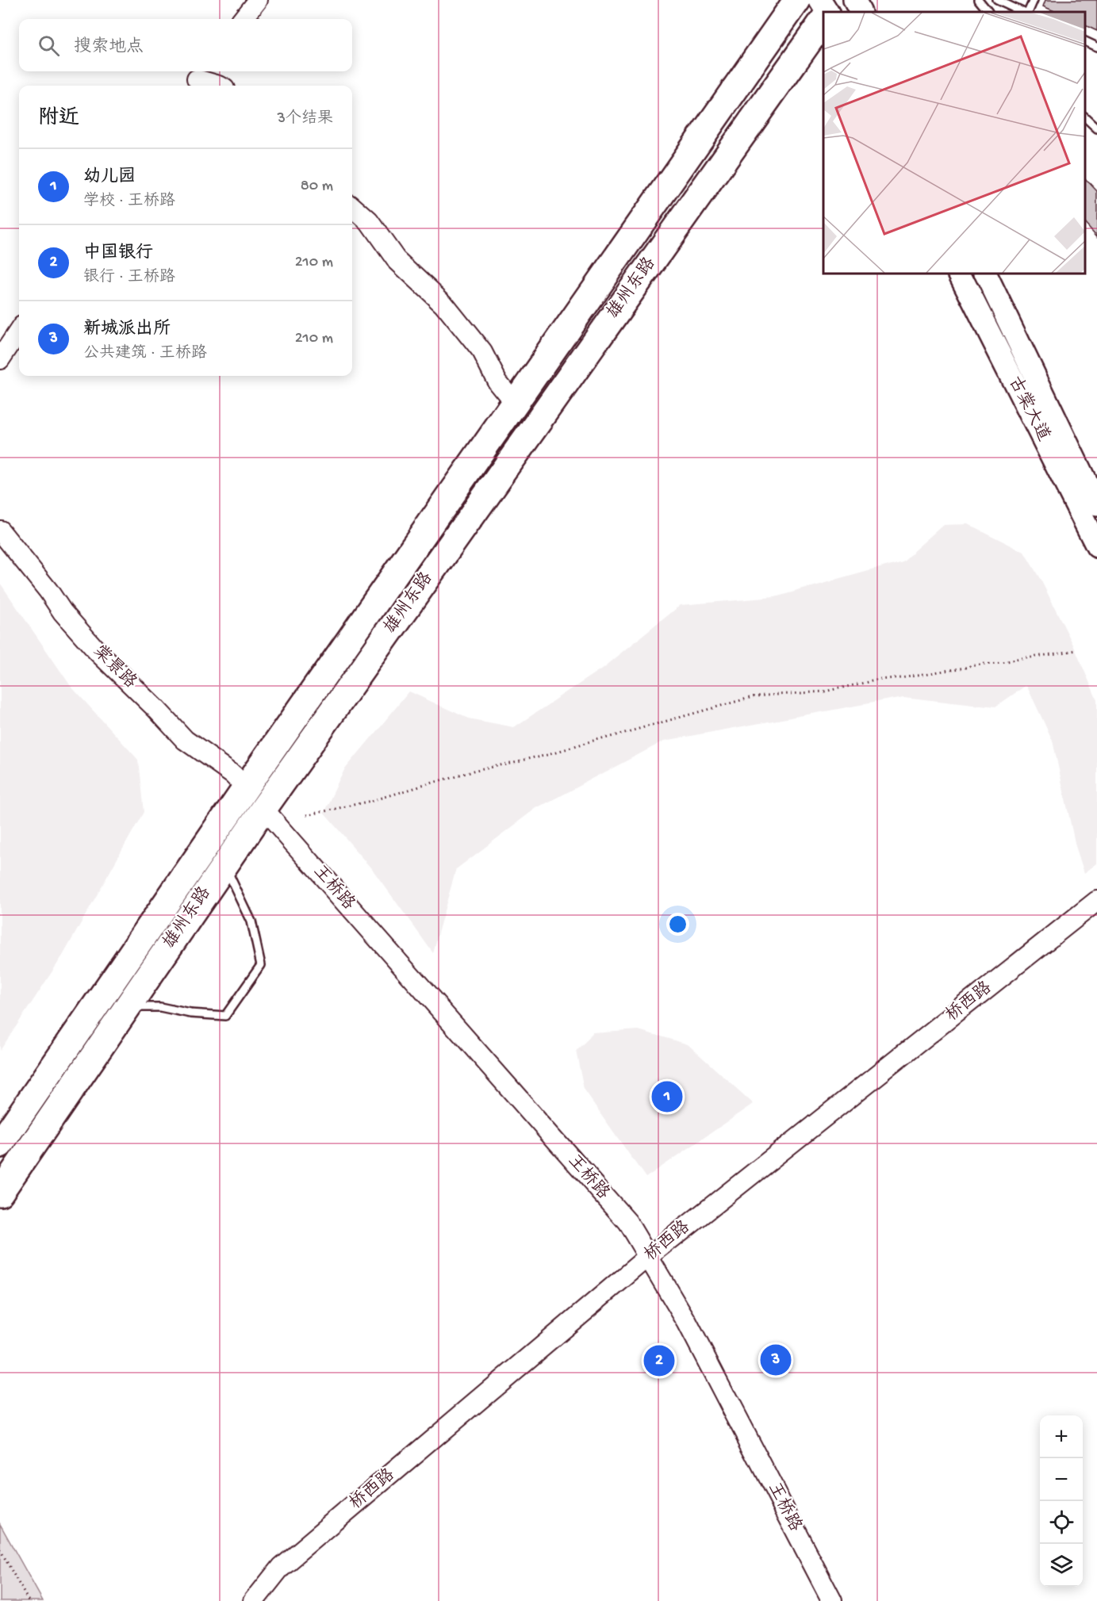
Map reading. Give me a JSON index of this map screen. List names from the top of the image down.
{
  "streets": {
    "highway": ["雄州东路"],
    "main road": ["古棠大道"],
    "street": ["棠景路", "王桥路", "桥西路"]
  },
  "crossings": [
    ["雄州东路", "棠景路"],
    ["雄州东路", "王桥路"],
    ["王桥路", "桥西路"]
  ],
  "page": {
    "search": "搜索地点",
    "heading": ["附近", "3个结果"],
    "list": [
      {
        "mark": "1",
        "name": "幼儿园",
        "note": "学校 · 王桥路",
        "value": "80 m"
      },
      {
        "mark": "2",
        "name": "中国银行",
        "note": "银行 · 王桥路",
        "value": "210 m"
      },
      {
        "mark": "3",
        "name": "新城派出所",
        "note": "公共建筑 · 王桥路",
        "value": "210 m"
      }
    ],
    "pins": ["1", "3", "2"],
    "map_buttons": ["+", "−"]
  }
}
